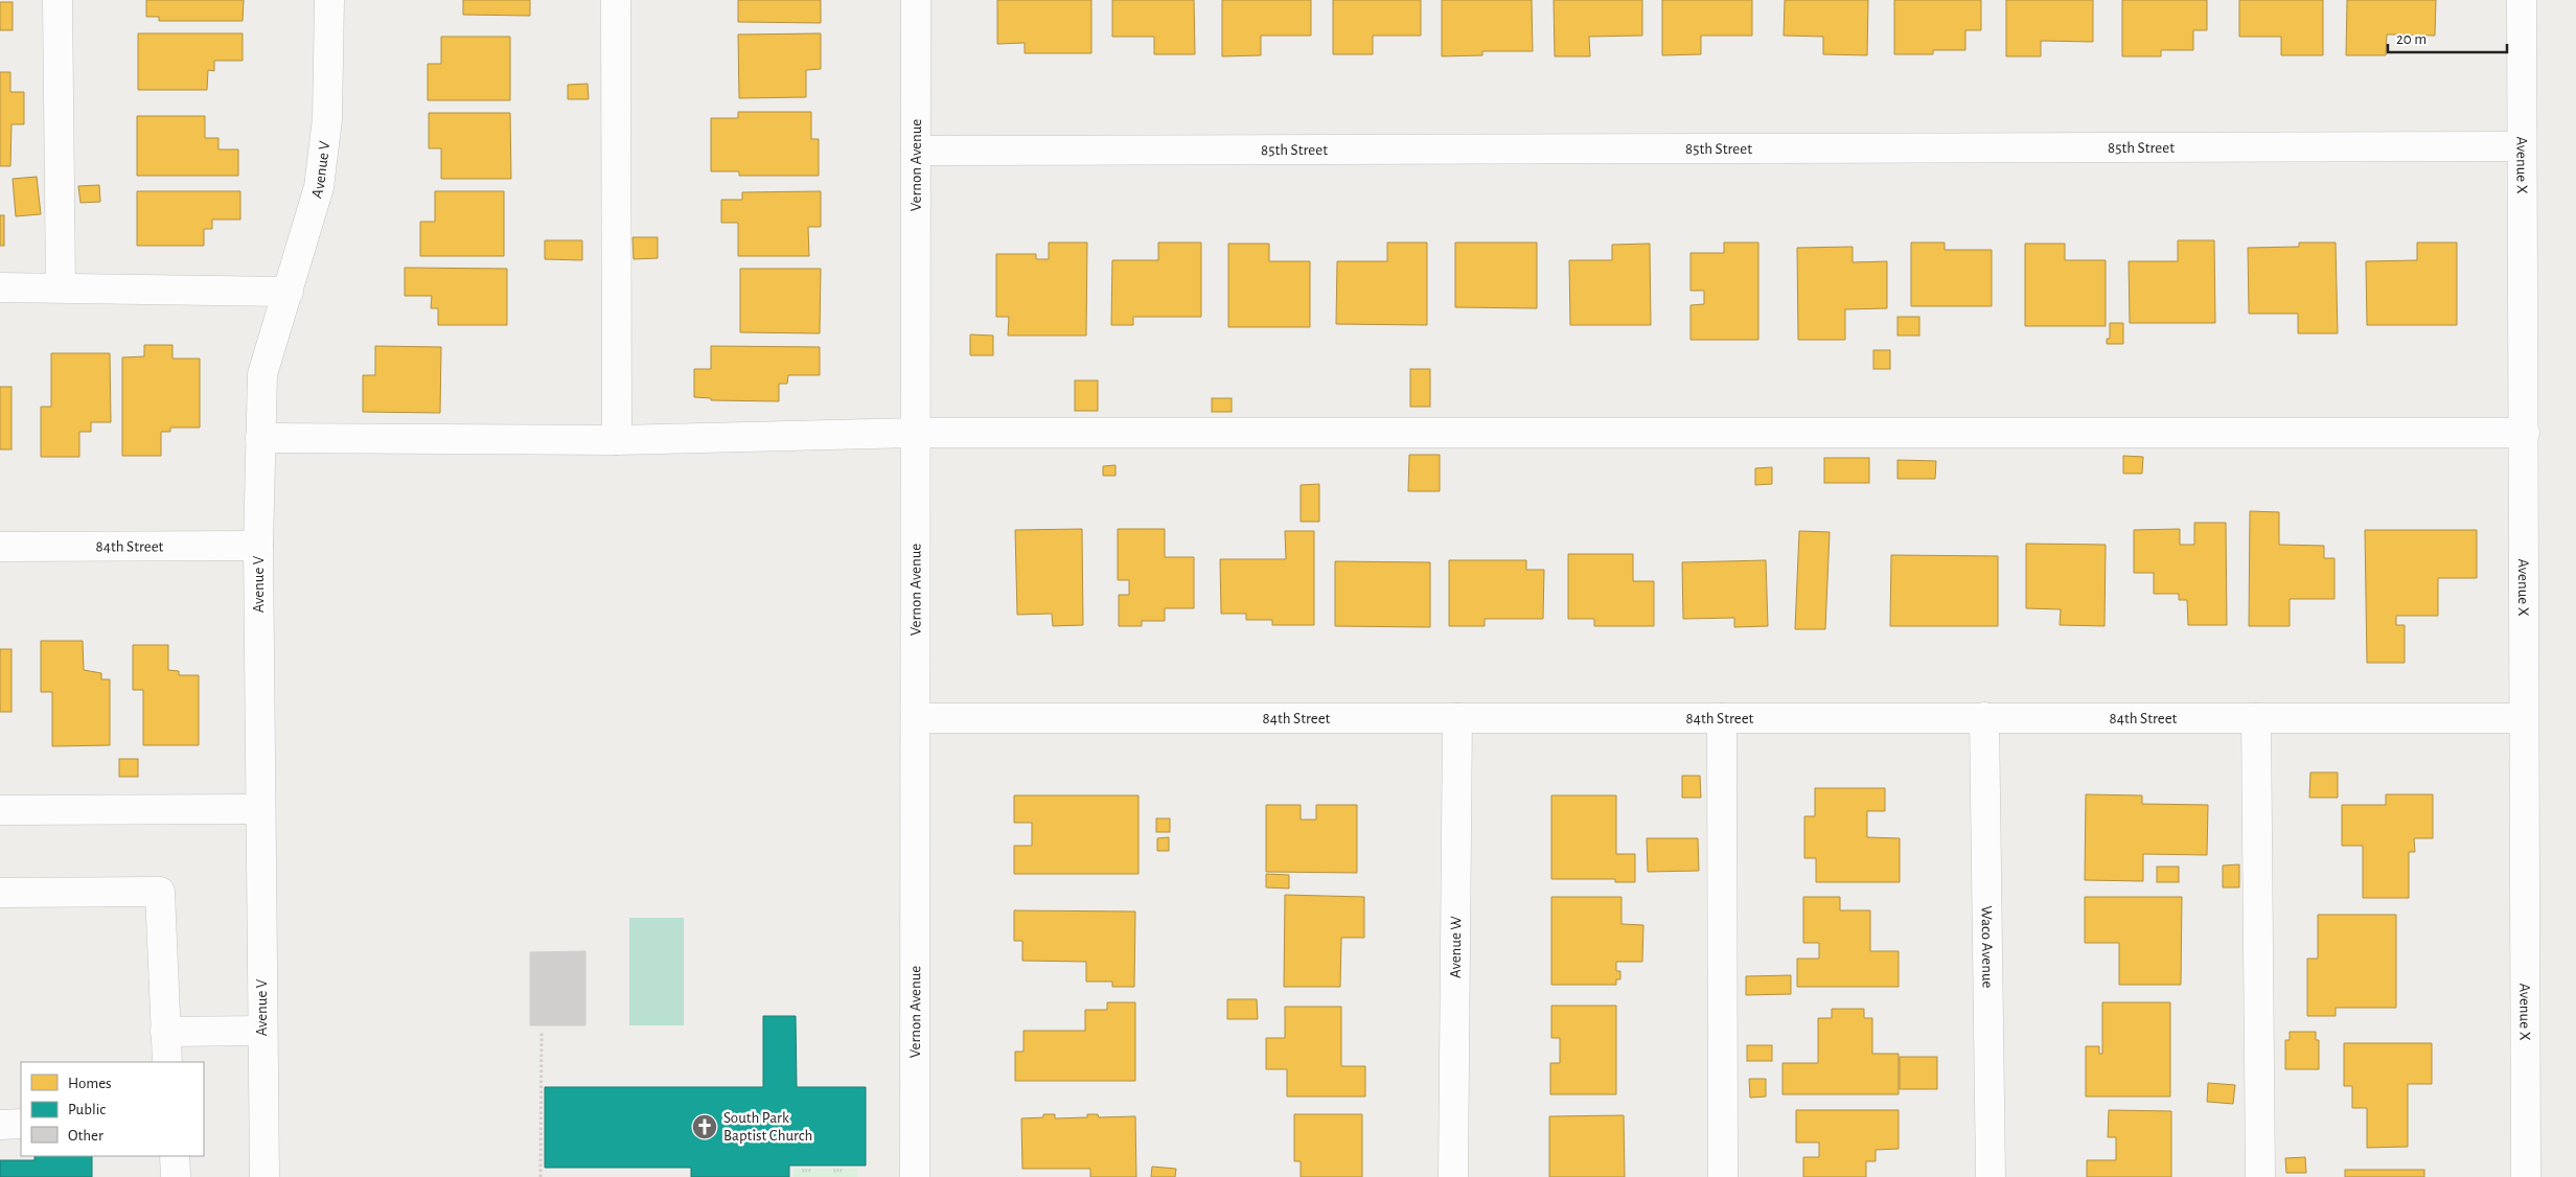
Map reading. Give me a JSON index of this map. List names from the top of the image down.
{
  "streets": {
    "street": [
      "85th Street",
      "Vernon Avenue",
      "Avenue X",
      "Avenue V",
      "84th Street",
      "Waco Avenue",
      "Avenue W"
    ]
  },
  "crossings": [
    ["85th Street", "Vernon Avenue"],
    ["85th Street", "Avenue X"],
    ["Vernon Avenue", "84th Street"],
    ["Avenue X", "84th Street"],
    ["Avenue V", "84th Street"],
    ["84th Street", "Waco Avenue"],
    ["84th Street", "Avenue W"]
  ],
  "places": {
    "church": ["South Park Baptist Church"]
  },
  "legend": ["Homes", "Public", "Other"],
  "scale_bar": "20 m"
}
